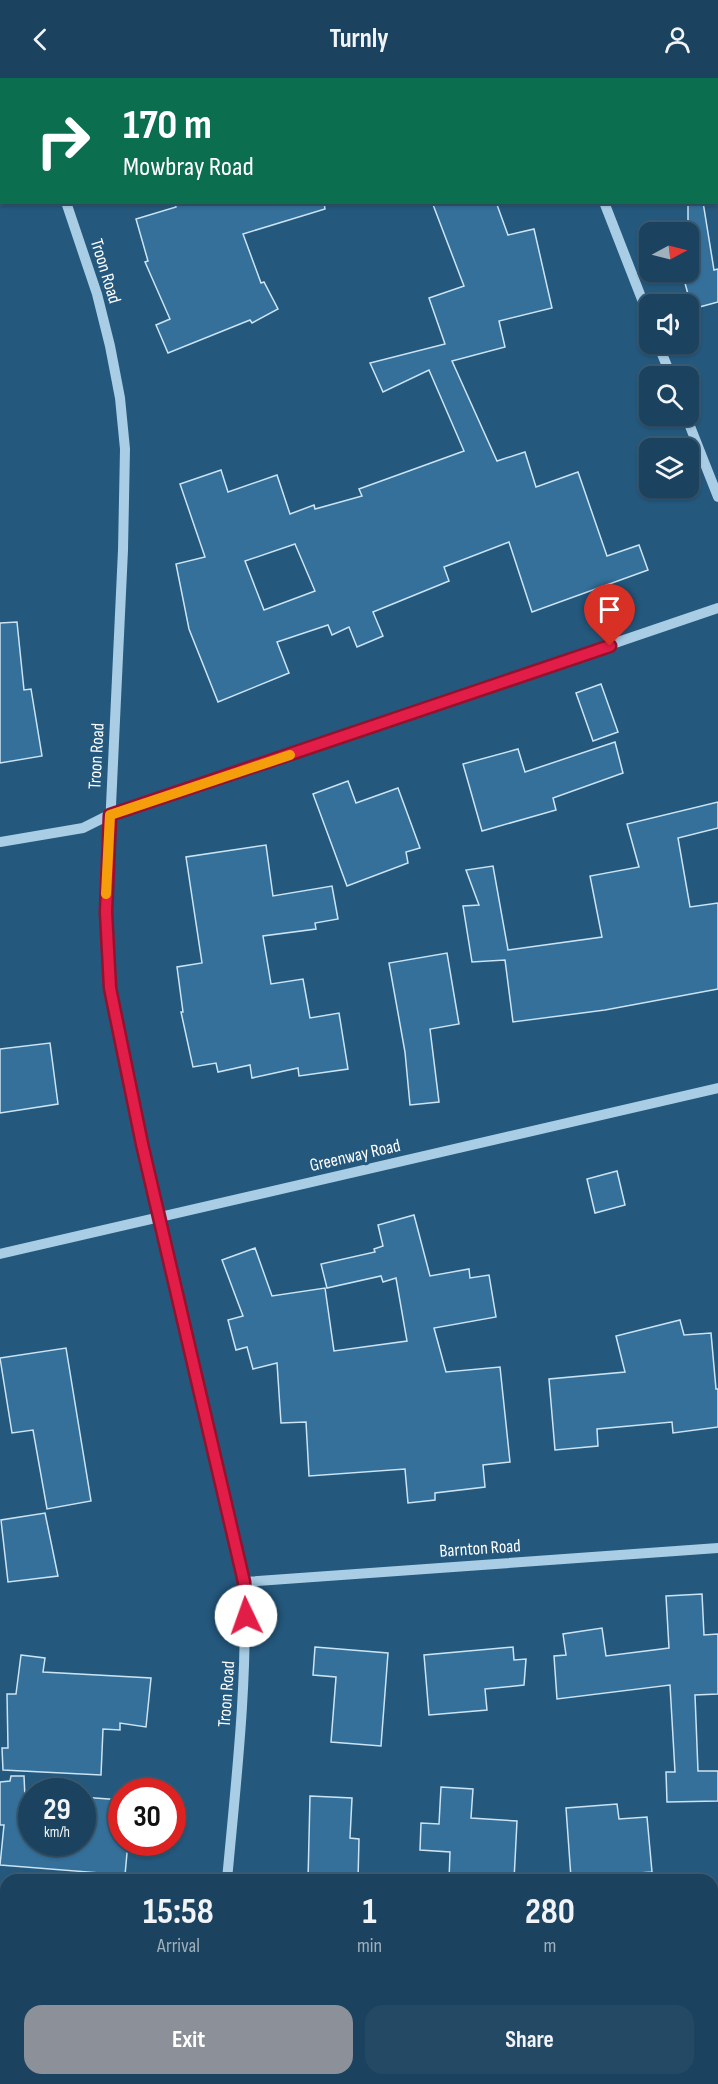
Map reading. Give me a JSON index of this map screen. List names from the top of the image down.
{
  "streets": {
    "street": ["Troon Road", "Greenway Road", "Barnton Road"]
  },
  "crossings": [
    ["Troon Road", "Greenway Road"],
    ["Troon Road", "Barnton Road"]
  ],
  "north": "right",
  "page": {
    "header": "Turnly",
    "turn": ["170 m", "Mowbray Road"],
    "speed": "29 km/h",
    "limit": "30",
    "eta": [
      "15:58",
      "Arrival",
      "1",
      "min",
      "280",
      "m"
    ],
    "buttons": ["Exit", "Share"]
  }
}
